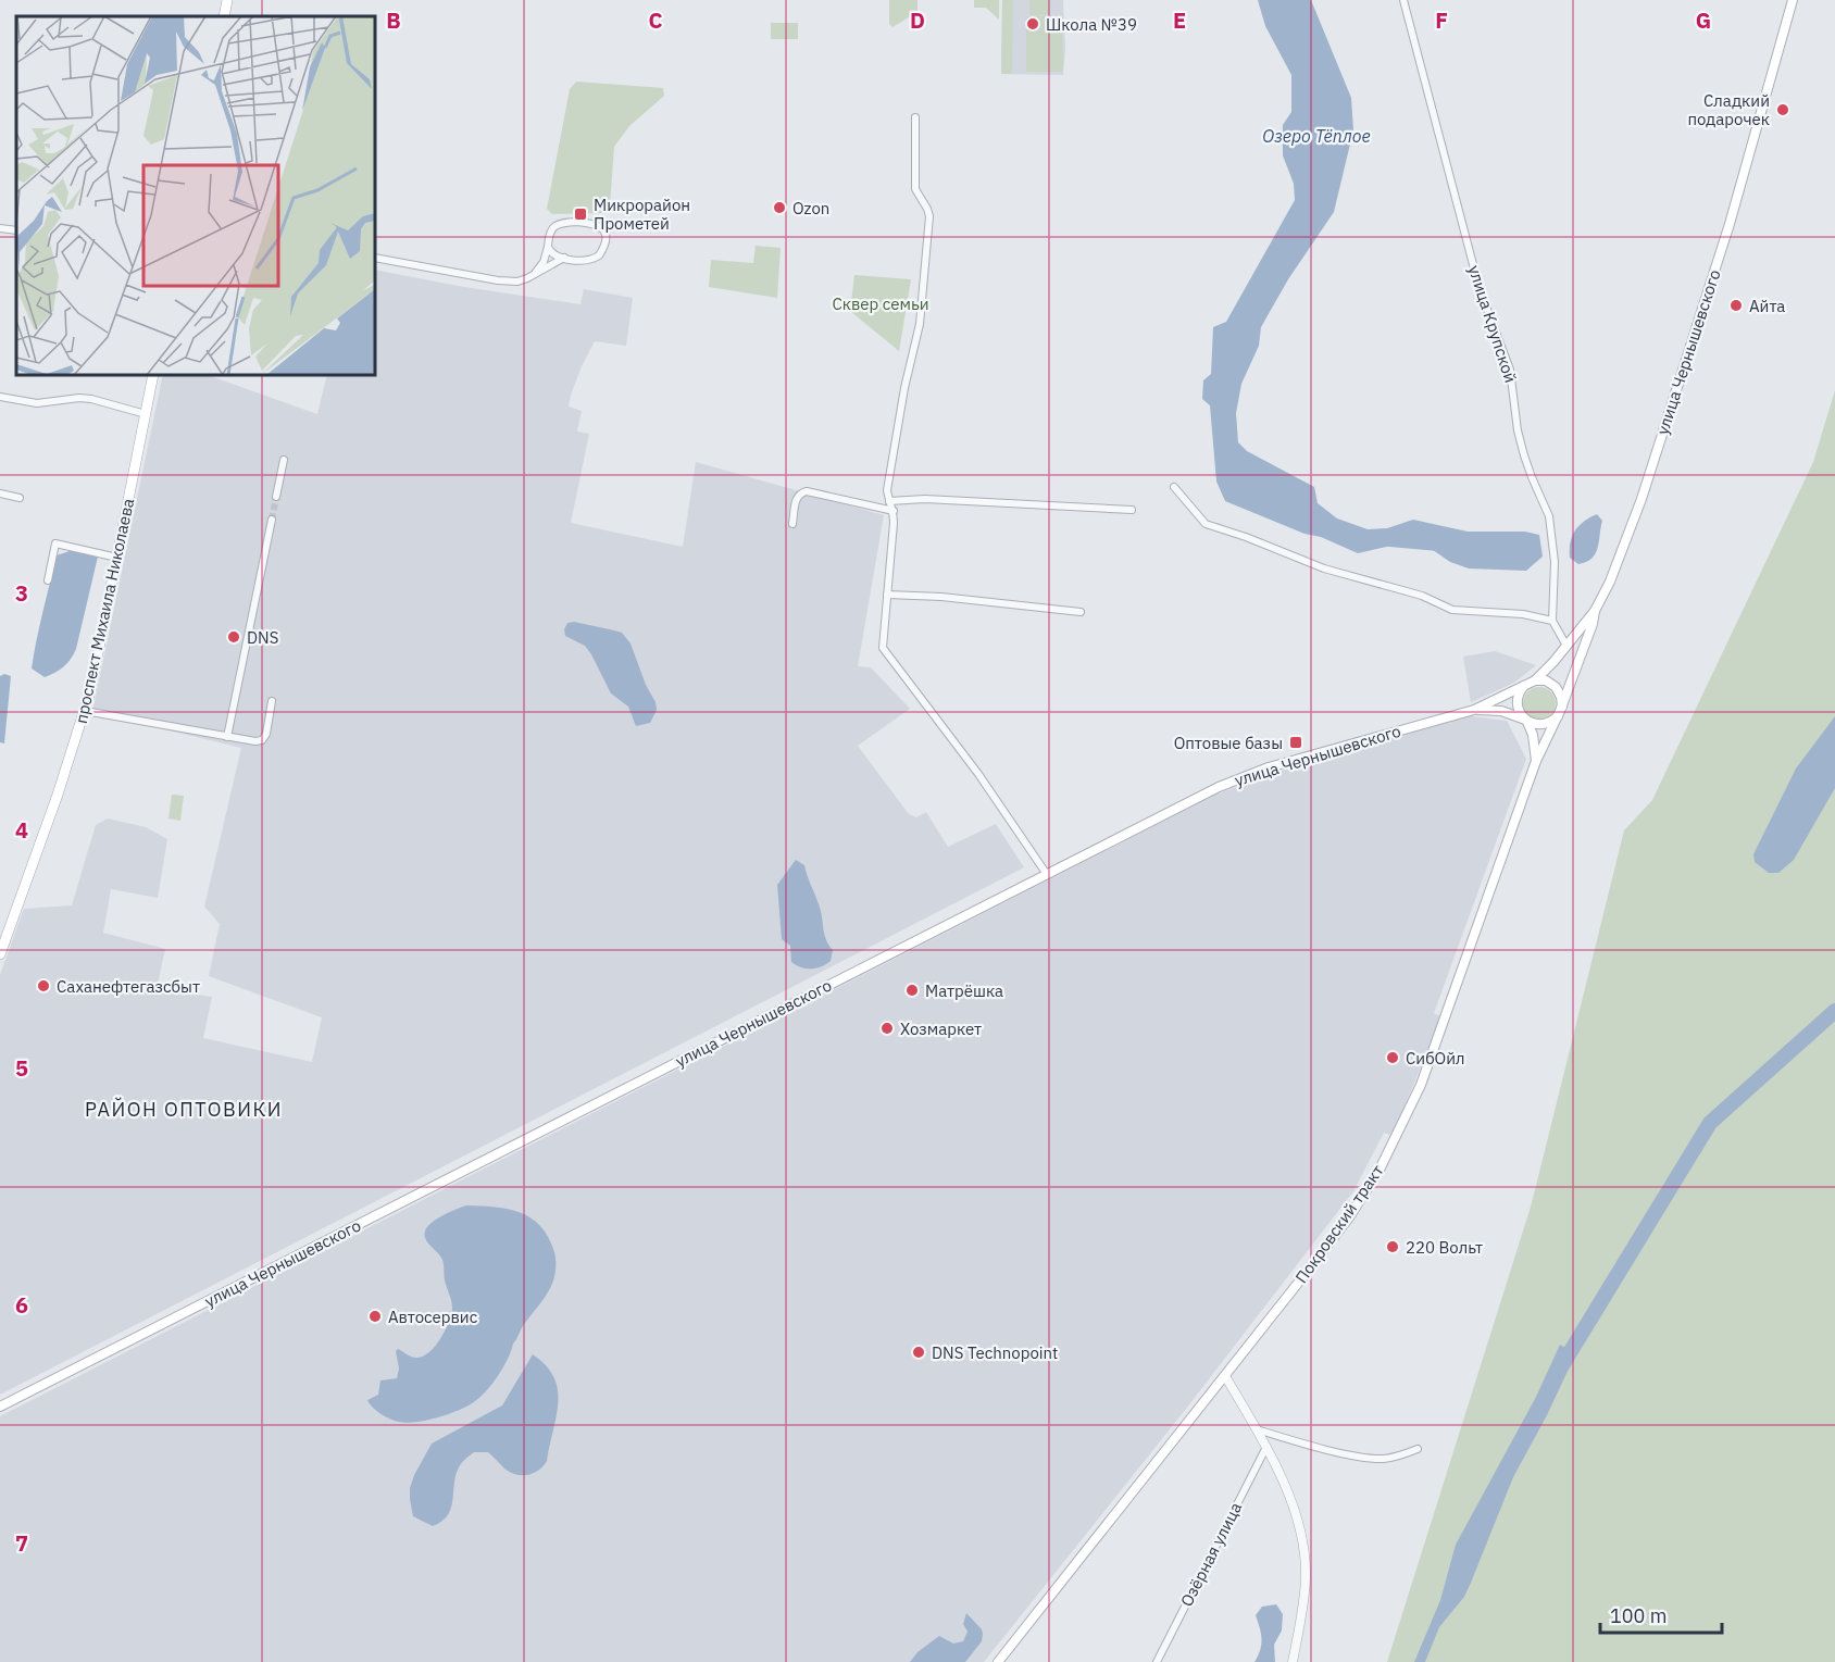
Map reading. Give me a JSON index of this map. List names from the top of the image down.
{
  "streets": {
    "main road": ["улица Чернышевского", "проспект Михаила Николаева", "Покровский тракт"],
    "street": ["улица Крупской", "Озёрная улица"]
  },
  "crossings": [
    ["улица Чернышевского", "Покровский тракт"]
  ],
  "districts": ["РАЙОН ОПТОВИКИ"],
  "water": ["Озеро Тёплое"],
  "parks": ["Сквер семьи"],
  "places": {
    "other": [
      "Школа №39",
      "Сладкий подарочек",
      "Ozon",
      "Айта",
      "DNS",
      "Саханефтегазсбыт",
      "Матрёшка",
      "Хозмаркет",
      "СибОйл",
      "220 Вольт",
      "Автосервис",
      "DNS Technopoint"
    ],
    "transit": ["Микрорайон Прометей", "Оптовые базы"]
  },
  "scale_bar": "100 m",
  "grid": {
    "columns": [
      "B",
      "C",
      "D",
      "E",
      "F",
      "G"
    ],
    "rows": [
      "3",
      "4",
      "5",
      "6",
      "7"
    ]
  }
}
